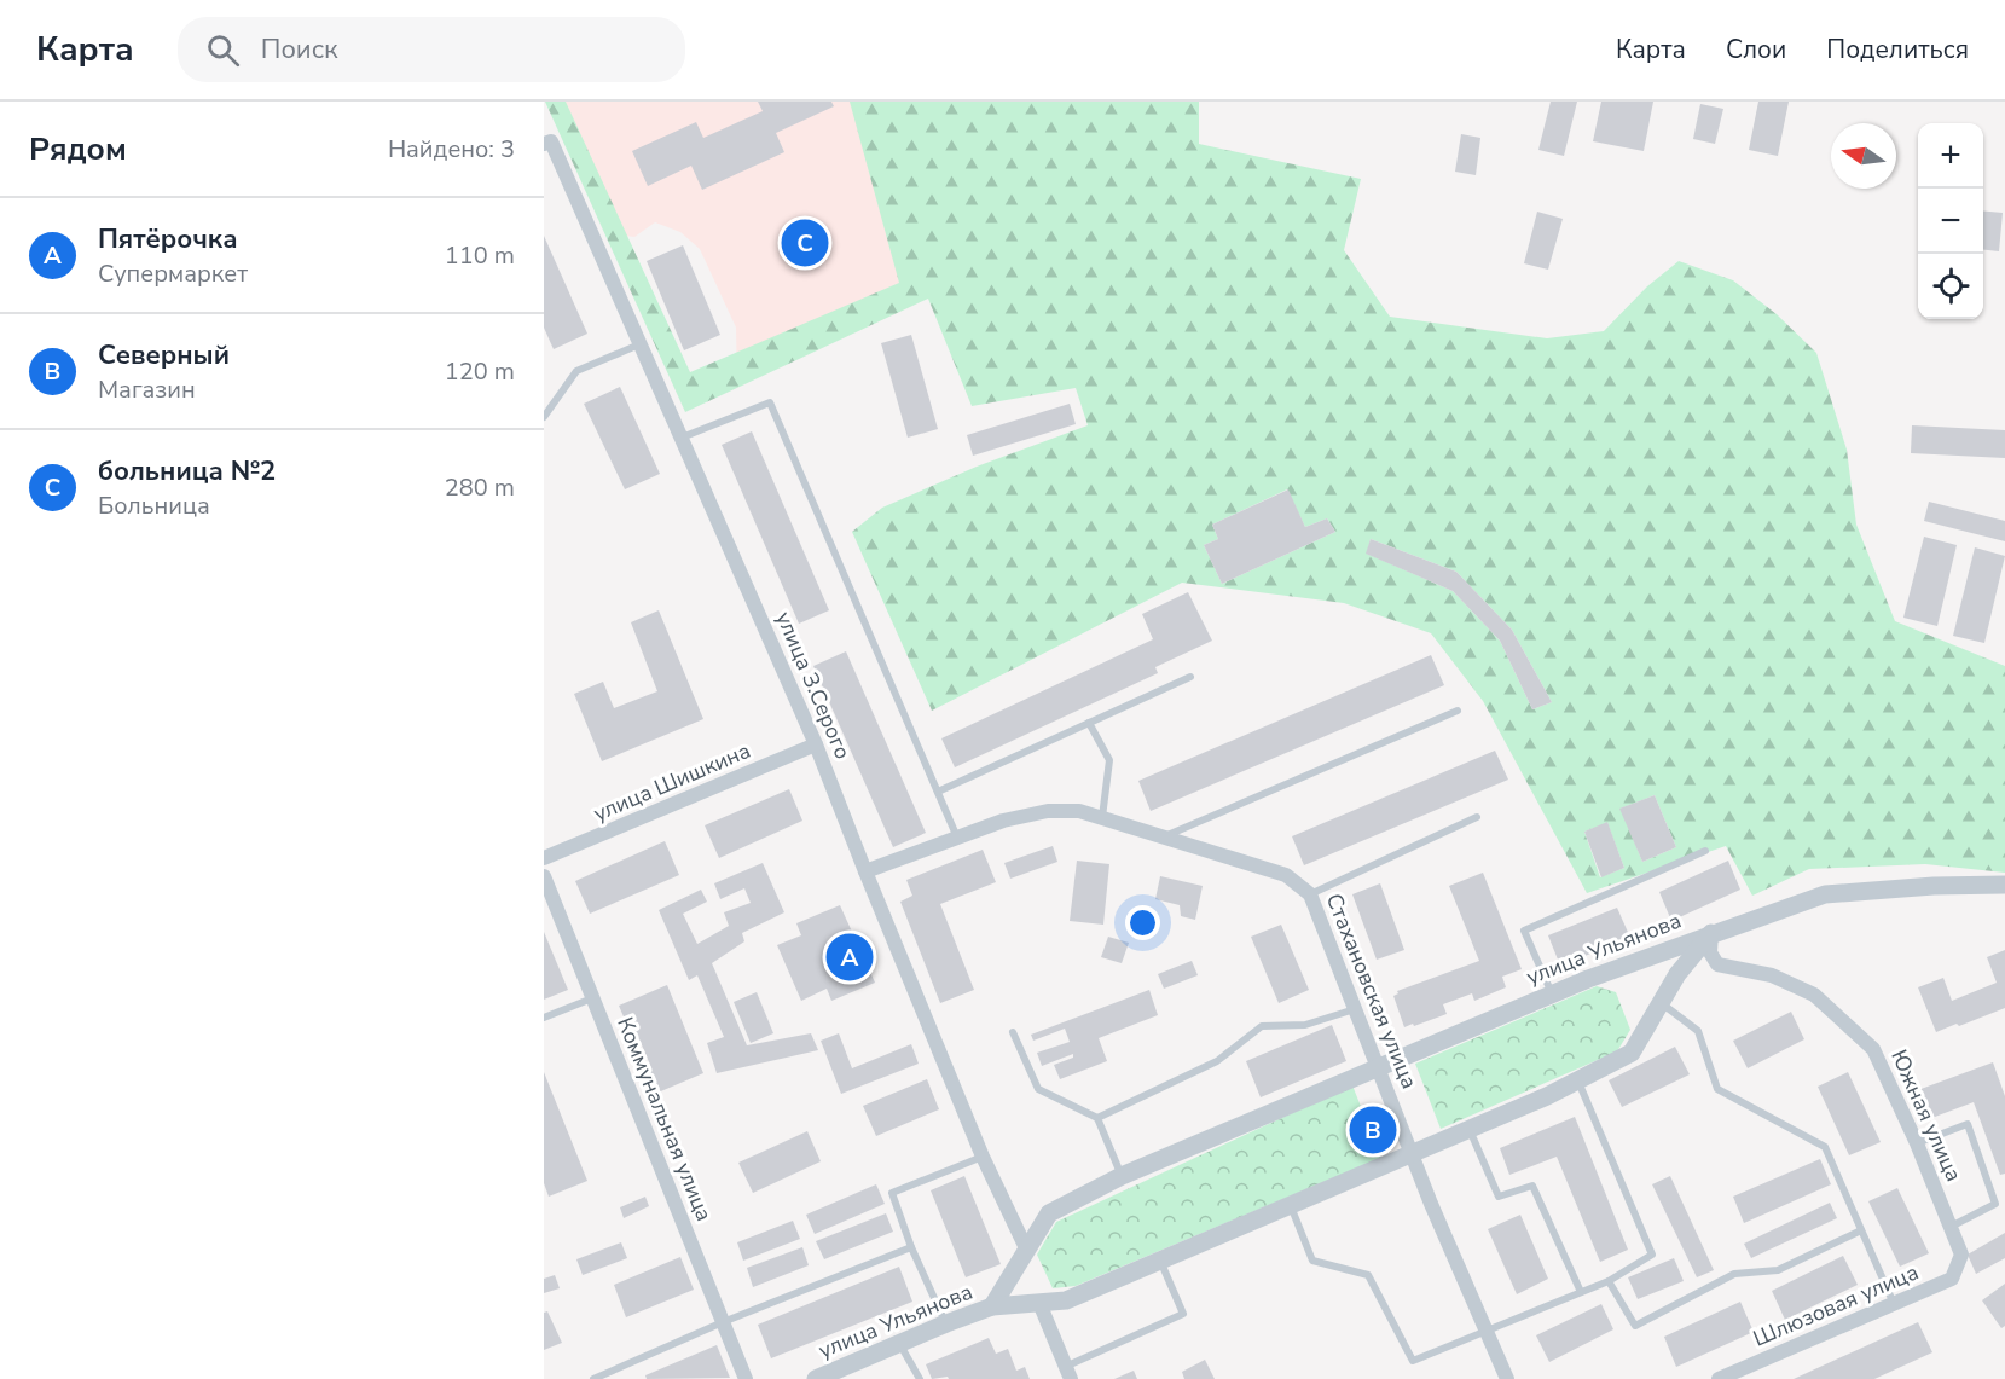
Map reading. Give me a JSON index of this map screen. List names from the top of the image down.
{
  "streets": {
    "street": [
      "улица З.Серого",
      "улица Шишкина",
      "улица Ульянова",
      "Стахановская улица",
      "Южная улица",
      "Коммунальная улица",
      "Шлюзовая улица"
    ]
  },
  "crossings": [
    ["улица З.Серого", "улица Шишкина"],
    ["улица З.Серого", "улица Ульянова"],
    ["улица З.Серого", "Стахановская улица"],
    ["улица Ульянова", "Стахановская улица"],
    ["улица Ульянова", "Южная улица"],
    ["Южная улица", "Шлюзовая улица"]
  ],
  "north": "left",
  "page": {
    "header": "Карта",
    "search": "Поиск",
    "nav": ["Карта", "Слои", "Поделиться"],
    "heading": ["Рядом", "Найдено: 3"],
    "map_buttons": ["+", "−"],
    "list": [
      {
        "mark": "A",
        "name": "Пятёрочка",
        "note": "Супермаркет",
        "value": "110 m"
      },
      {
        "mark": "B",
        "name": "Северный",
        "note": "Магазин",
        "value": "120 m"
      },
      {
        "mark": "C",
        "name": "больница №2",
        "note": "Больница",
        "value": "280 m"
      }
    ],
    "pins": ["C", "A", "B"]
  }
}
